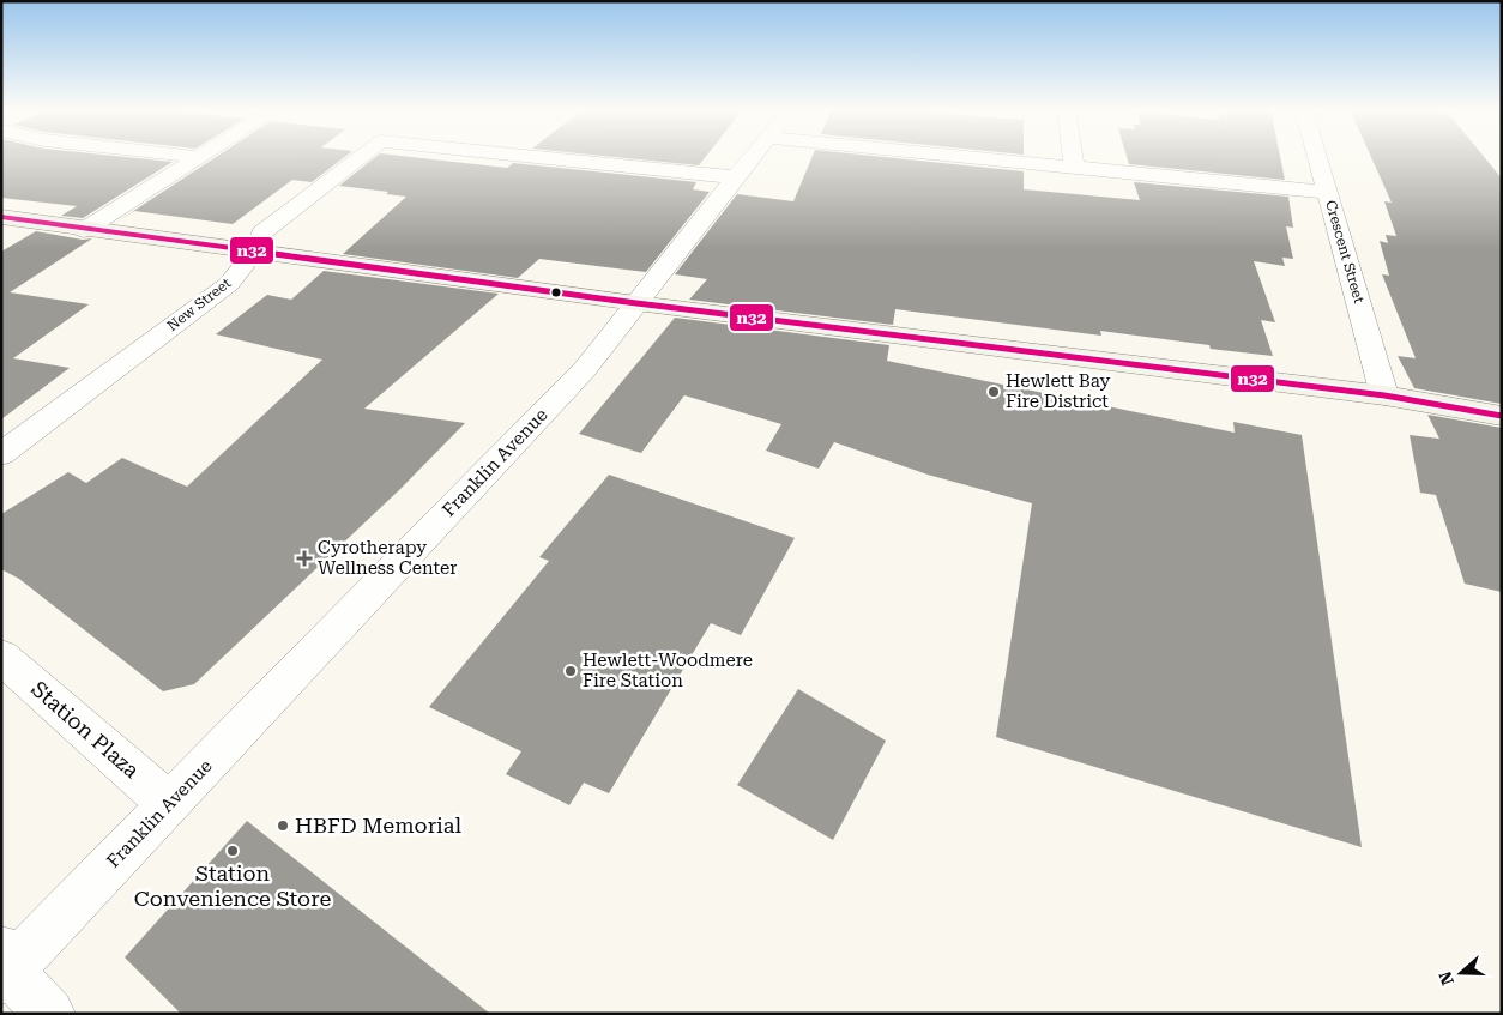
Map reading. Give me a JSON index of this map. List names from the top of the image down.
{
  "streets": {
    "street": [
      "Crescent Street",
      "New Street",
      "Franklin Avenue",
      "Station Plaza"
    ]
  },
  "crossings": [
    ["New Street", "Franklin Avenue"],
    ["Franklin Avenue", "Station Plaza"]
  ],
  "places": {
    "other": [
      "Hewlett Bay Fire District",
      "Hewlett-Woodmere Fire Station",
      "HBFD Memorial",
      "Station Convenience Store"
    ],
    "health": ["Cyrotherapy Wellness Center"]
  },
  "lines": ["transit line n32"],
  "north": "left"
}
